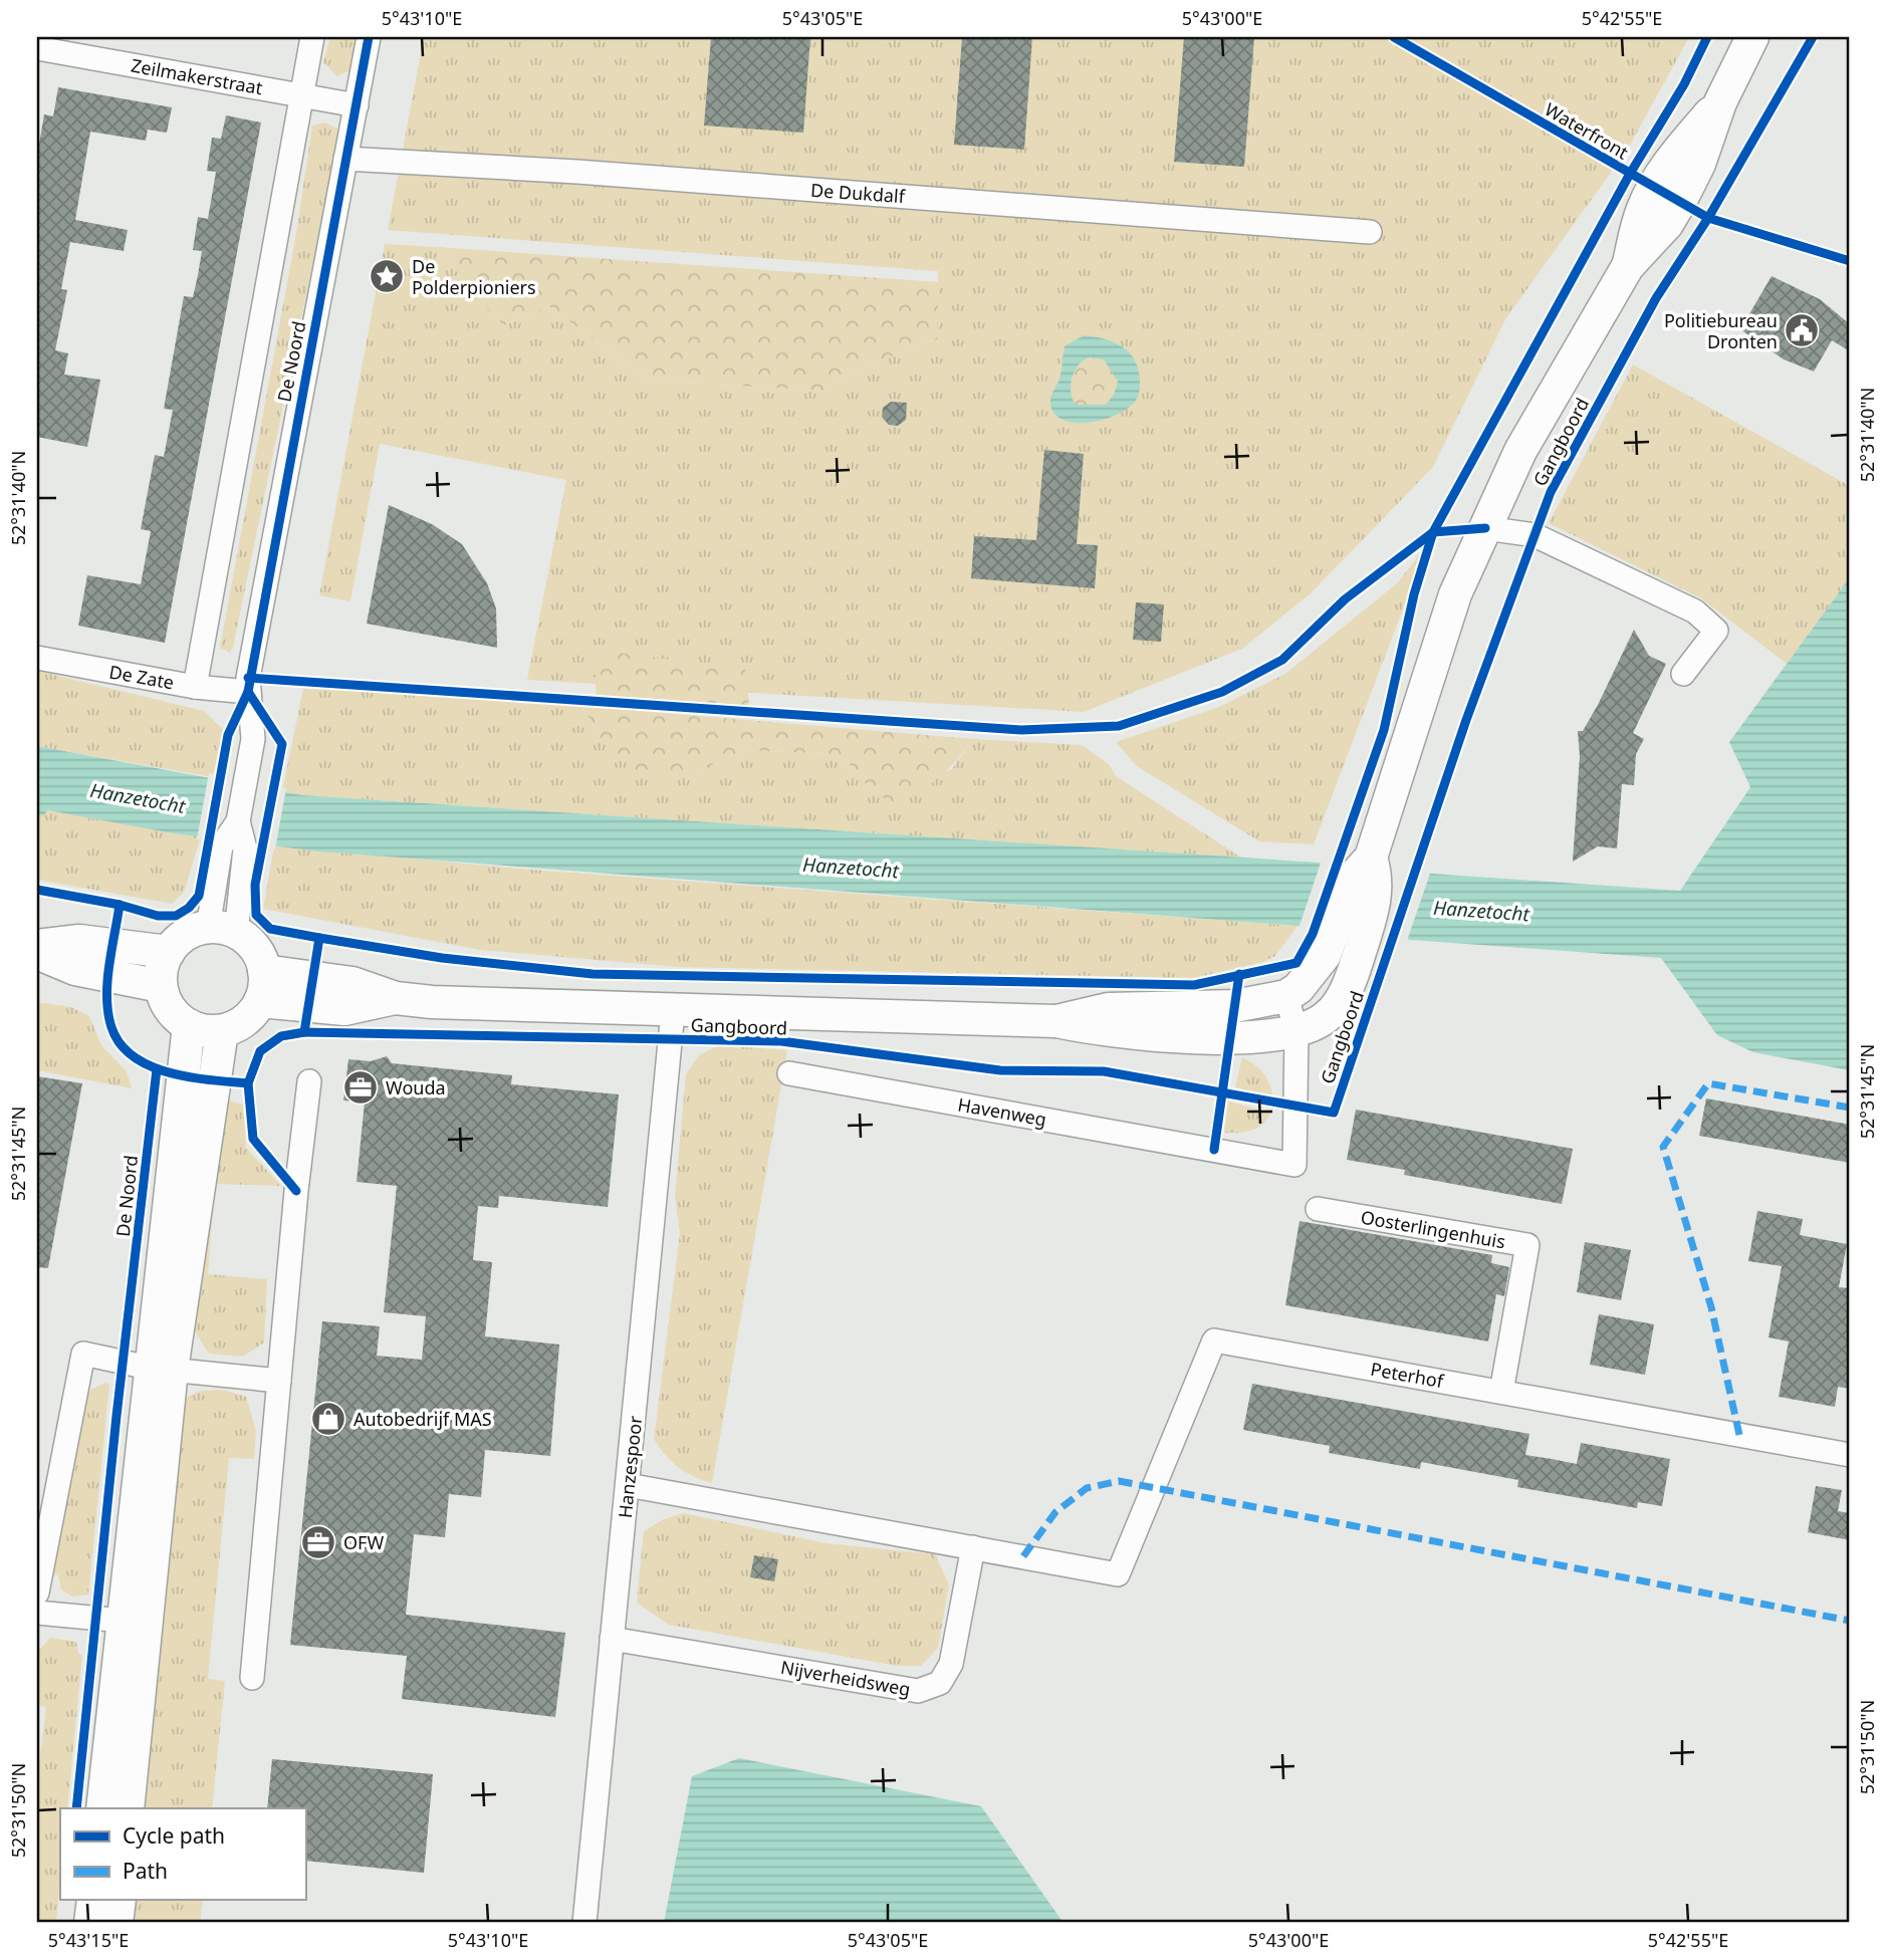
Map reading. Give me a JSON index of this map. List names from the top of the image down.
{
  "streets": {
    "main road": ["Gangboord"],
    "street": [
      "Zeilmakerstraat",
      "De Dukdalf",
      "De Noord",
      "De Zate",
      "Havenweg",
      "Oosterlingenhuis",
      "Peterhof",
      "Hanzespoor",
      "Nijverheidsweg"
    ],
    "cycle path": ["Waterfront"]
  },
  "crossings": [
    ["Zeilmakerstraat", "De Noord"],
    ["De Dukdalf", "De Noord"],
    ["De Noord", "Gangboord"],
    ["De Noord", "De Zate"],
    ["Gangboord", "Havenweg"],
    ["Gangboord", "Hanzespoor"],
    ["Oosterlingenhuis", "Peterhof"],
    ["Peterhof", "Nijverheidsweg"],
    ["Hanzespoor", "Nijverheidsweg"]
  ],
  "water": ["Hanzetocht"],
  "places": {
    "place": ["De Polderpioniers"],
    "public building": ["Politiebureau Dronten"],
    "office": ["Wouda", "OFW"],
    "shop": ["Autobedrijf MAS"]
  },
  "legend": ["Cycle path", "Path"],
  "coordinates": [
    "5°43'10\"E",
    "5°43'05\"E",
    "5°43'00\"E",
    "5°42'55\"E",
    "52°31'40\"N",
    "52°31'45\"N",
    "52°31'50\"N",
    "5°43'15\"E"
  ]
}
